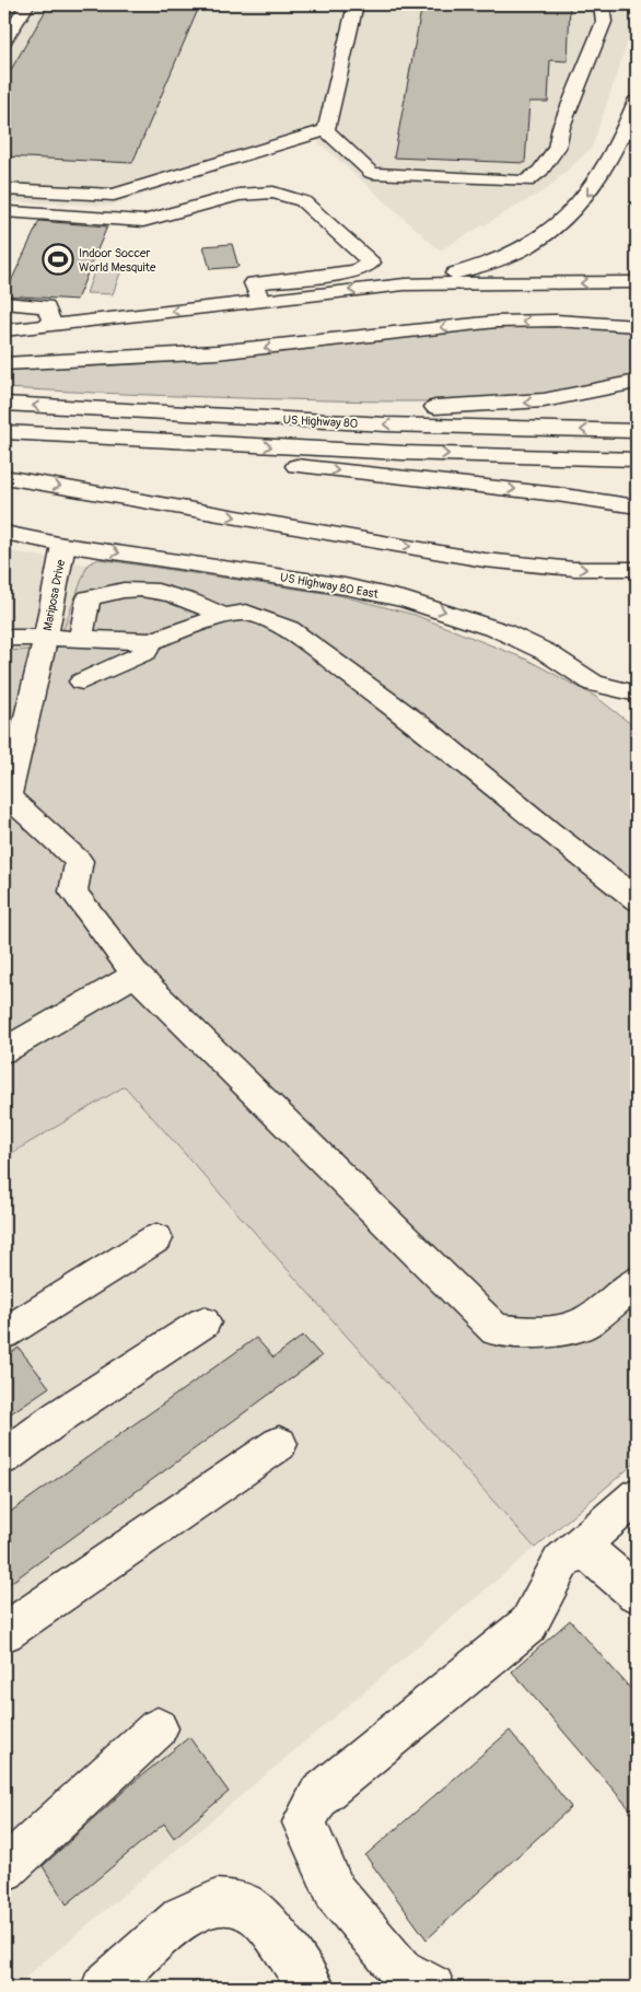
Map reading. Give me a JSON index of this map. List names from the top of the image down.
{
  "streets": {
    "main road": ["US Highway 80", "US Highway 80 East", "Mariposa Drive"]
  },
  "crossings": [
    ["US Highway 80 East", "Mariposa Drive"]
  ],
  "places": {
    "sports": ["Indoor Soccer World Mesquite"]
  }
}
